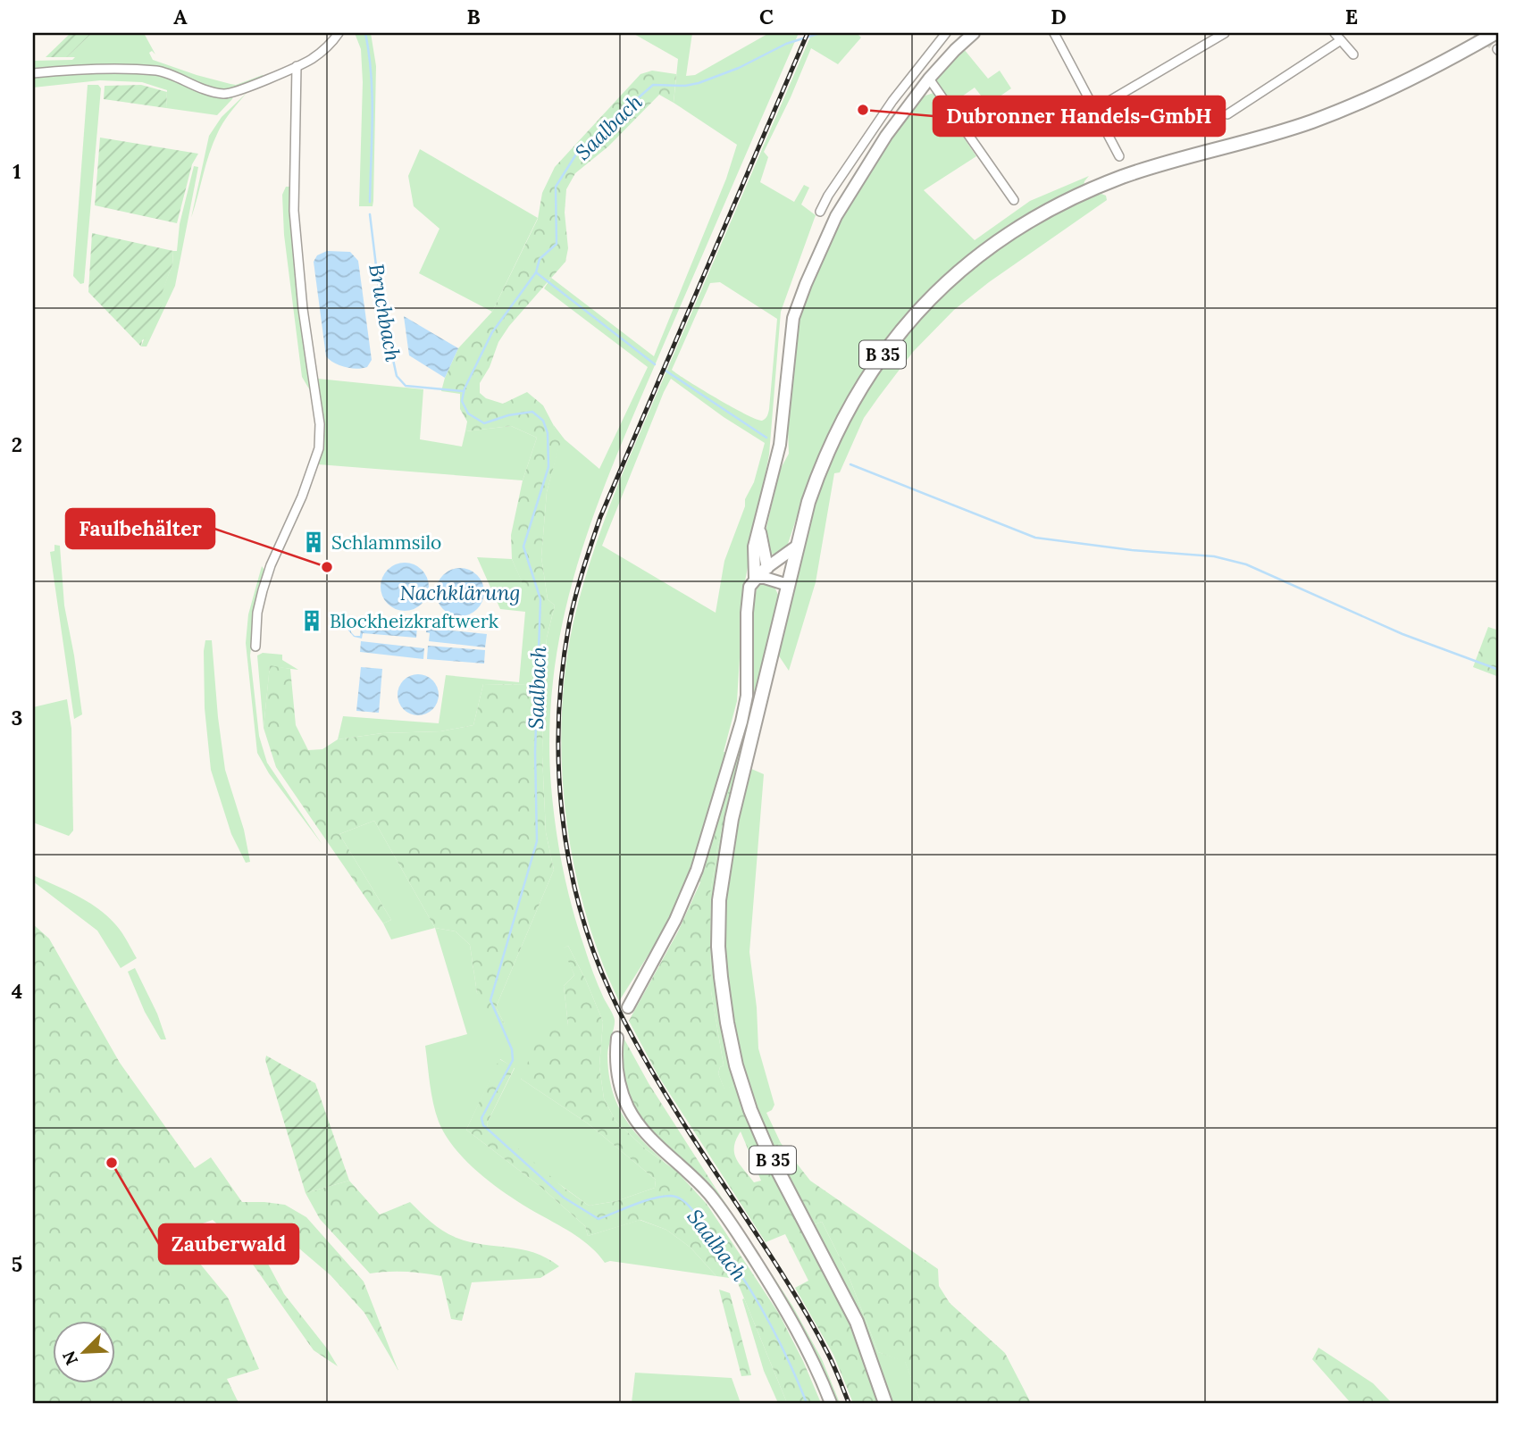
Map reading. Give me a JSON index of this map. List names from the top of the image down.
{
  "streets": {
    "main road": ["B 35"]
  },
  "water": ["Saalbach", "Bruchbach", "Nachklärung"],
  "places": {
    "other": ["Dubronner Handels-GmbH", "Faulbehälter", "Zauberwald"],
    "building": ["Schlammsilo", "Blockheizkraftwerk"]
  },
  "north": "bottom left",
  "grid": {
    "columns": [
      "A",
      "B",
      "C",
      "D",
      "E"
    ],
    "rows": [
      "1",
      "2",
      "3",
      "4",
      "5"
    ]
  }
}
